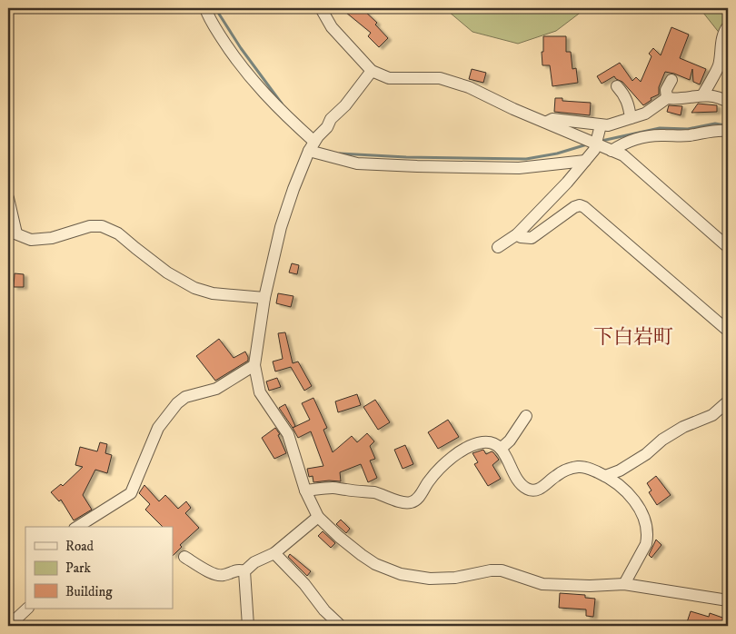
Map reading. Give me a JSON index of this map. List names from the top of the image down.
{
  "districts": ["下白岩町"],
  "legend": ["Road", "Park", "Building"]
}
